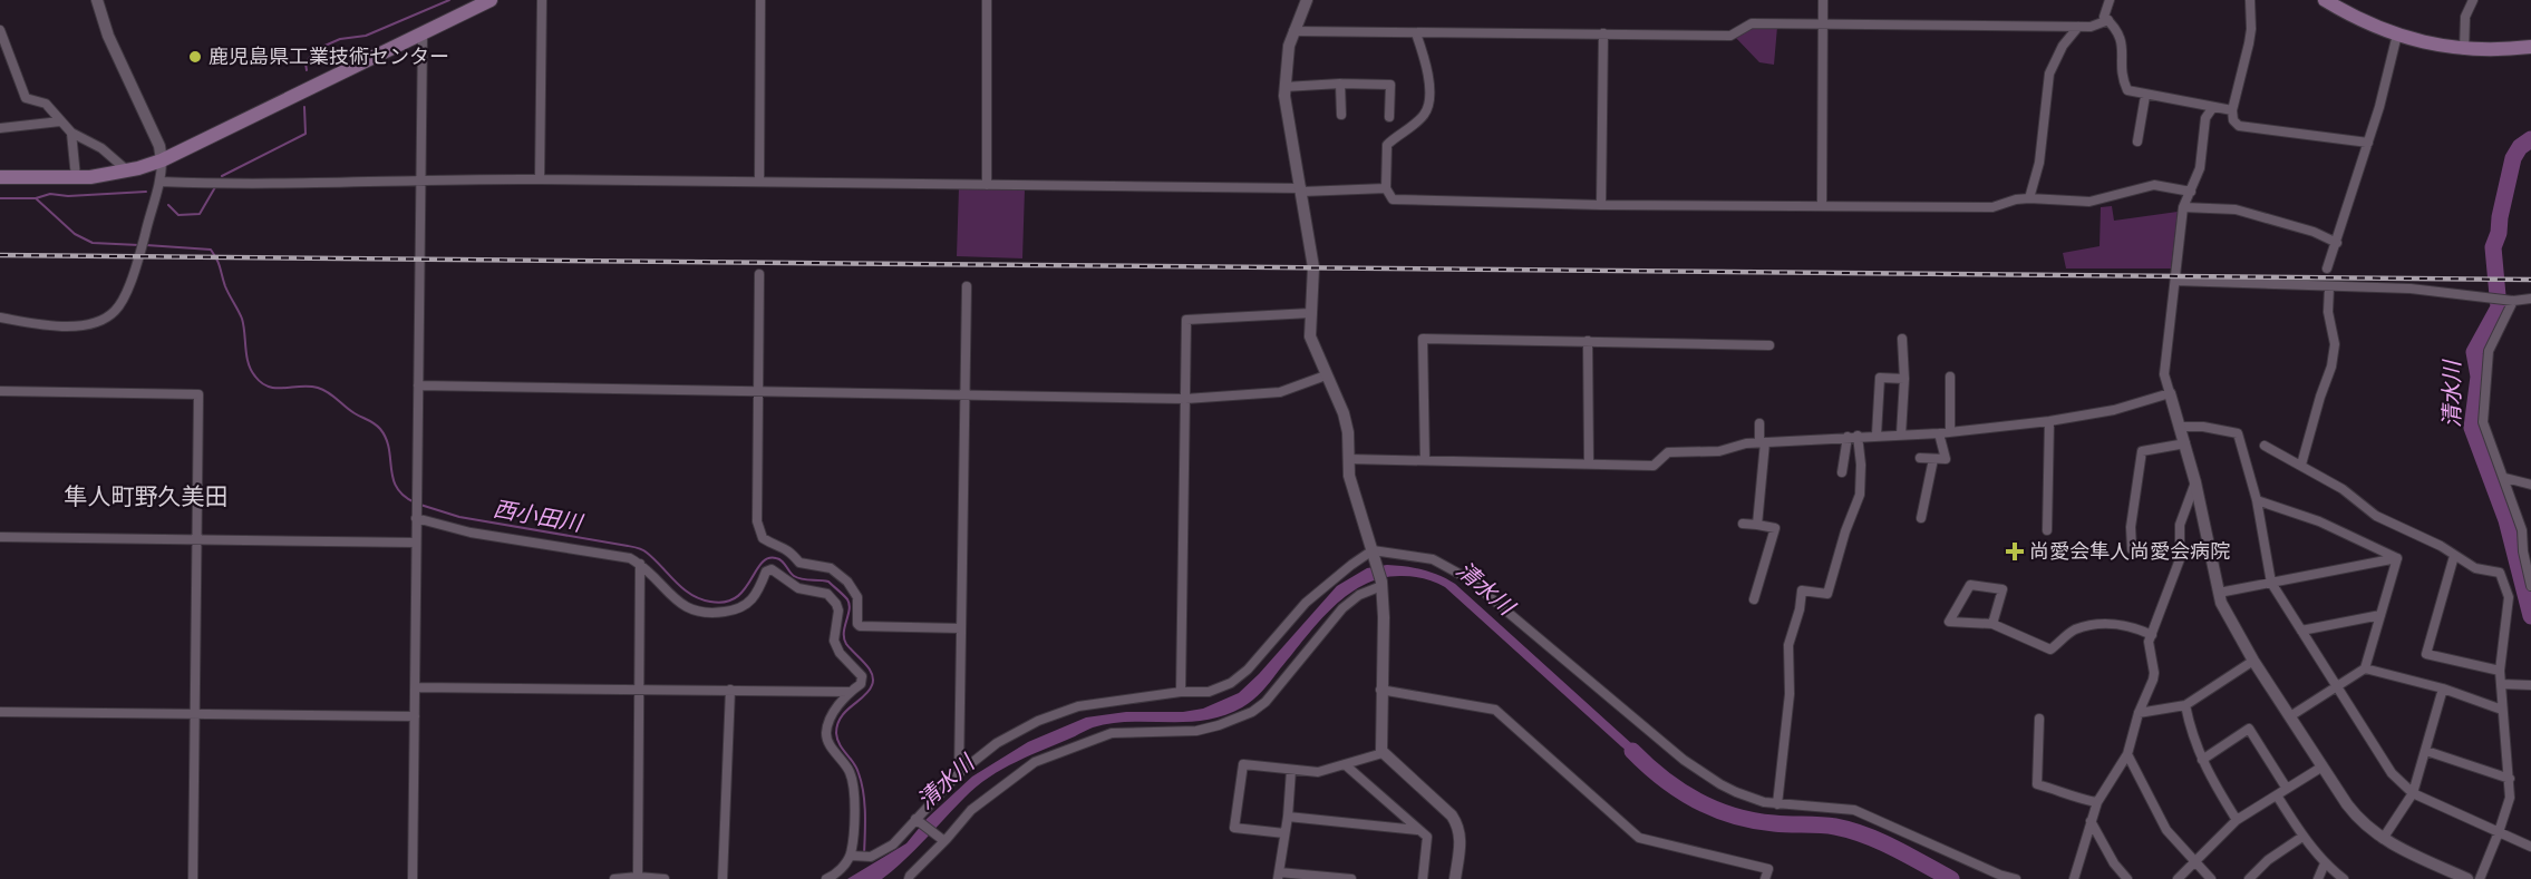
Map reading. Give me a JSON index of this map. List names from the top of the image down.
{
  "districts": ["隼人町野久美田"],
  "water": ["清水川", "西小田川"],
  "places": {
    "other": ["鹿児島県工業技術センター"],
    "health": ["尚愛会隼人尚愛会病院"]
  }
}
